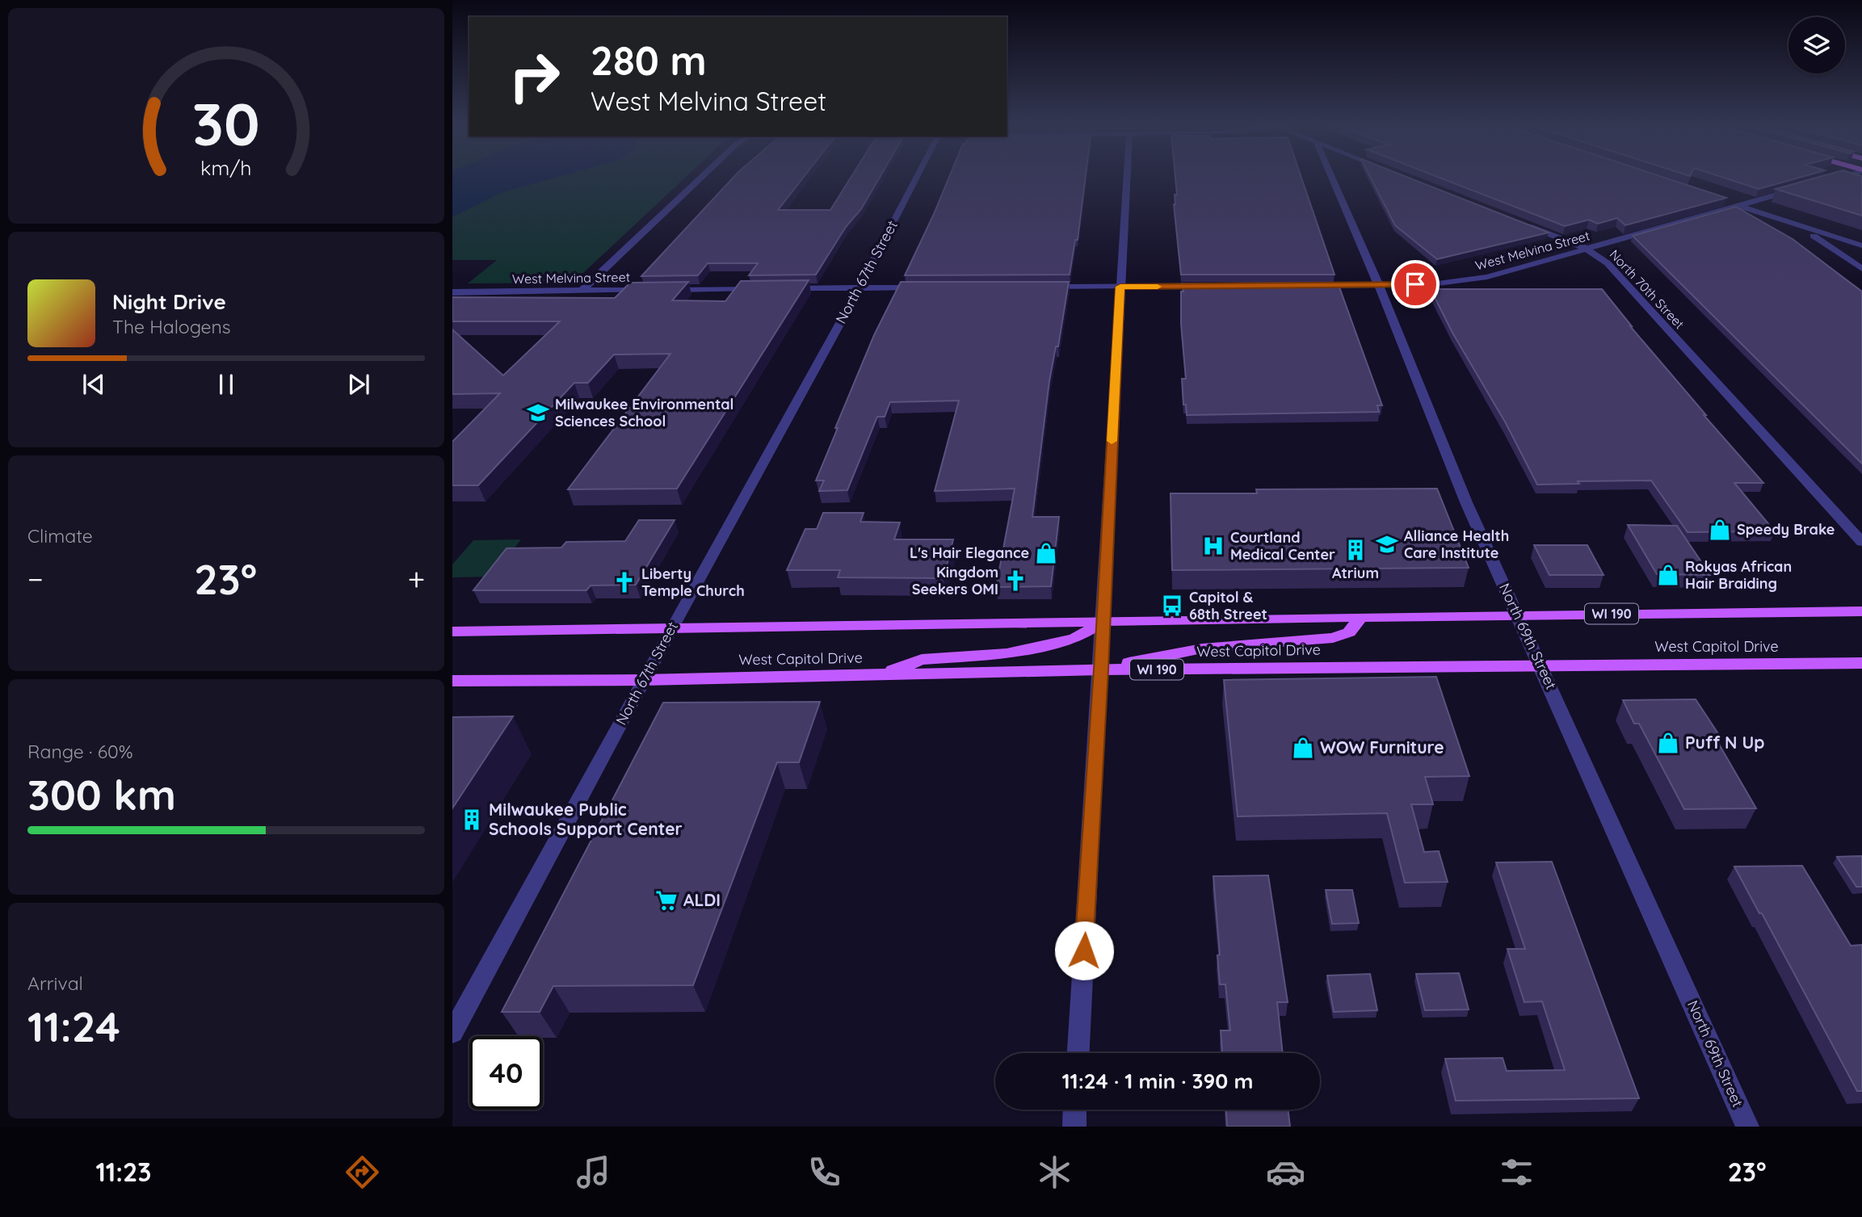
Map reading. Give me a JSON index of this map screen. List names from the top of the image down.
{
  "streets": {
    "main road": ["WI 190", "West Capitol Drive"],
    "street": [
      "West Melvina Street",
      "North 67th Street",
      "North 70th Street",
      "North 69th Street"
    ]
  },
  "crossings": [
    ["West Melvina Street", "North 70th Street"],
    ["West Melvina Street", "North 69th Street"],
    ["North 67th Street", "WI 190"],
    ["North 67th Street", "West Capitol Drive"],
    ["WI 190", "North 69th Street"],
    ["North 69th Street", "West Capitol Drive"]
  ],
  "places": {
    "school or university": ["Milwaukee Environmental Sciences School", "Alliance Health Care Institute"],
    "shop": [
      "Speedy Brake",
      "L's Hair Elegance",
      "Rokyas African Hair Braiding",
      "Puff N Up",
      "WOW Furniture"
    ],
    "hospital": ["Courtland Medical Center"],
    "building": ["Atrium", "Milwaukee Public Schools Support Center"],
    "church": ["Kingdom Seekers OMI", "Liberty Temple Church"],
    "bus stop": ["Capitol & 68th Street"],
    "supermarket": ["ALDI"]
  },
  "page": {
    "turn": ["280 m", "West Melvina Street"],
    "song": ["Night Drive", "The Halogens"],
    "tile": [
      "Climate",
      ["Range · 60%", "300 km"],
      ["Arrival", "11:24"]
    ],
    "heat": ["−", "23°", "+"],
    "limit": "40",
    "trip": "11:24 · 1 min · 390 m",
    "tabs": ["11:23", "23°"],
    "gauge": ["30", "km/h"]
  }
}
